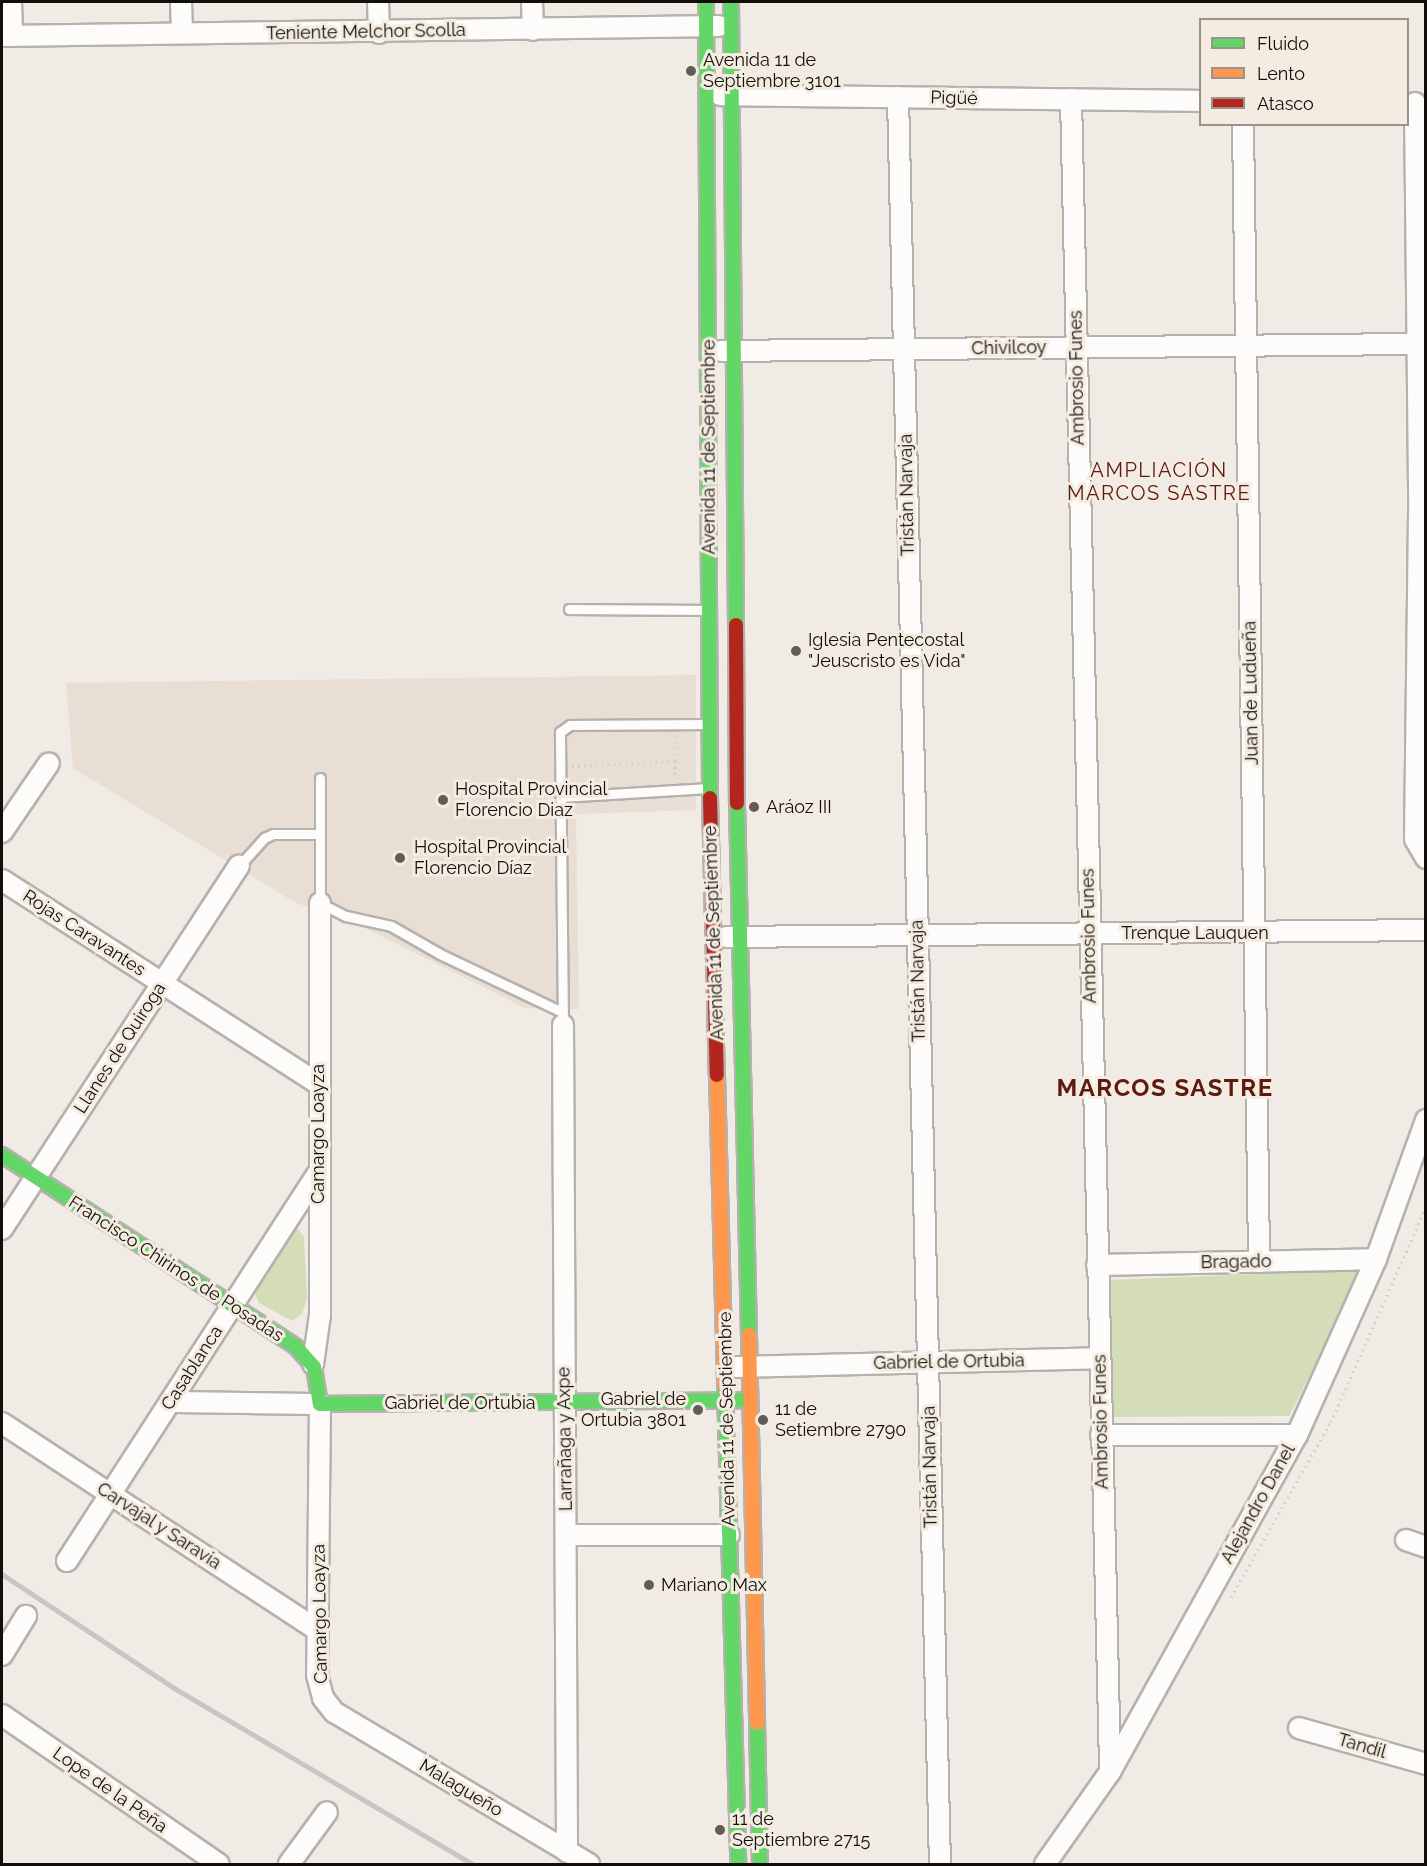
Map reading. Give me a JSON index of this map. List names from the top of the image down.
{
  "streets": {
    "main road": ["Avenida 11 de Septiembre", "Francisco Chirinos de Posadas", "Gabriel de Ortubia"],
    "street": [
      "Teniente Melchor Scolla",
      "Pigüé",
      "Chivilcoy",
      "Ambrosio Funes",
      "Tristán Narvaja",
      "Juan de Ludueña",
      "Rojas Caravantes",
      "Trenque Lauquen",
      "Llanes de Quiroga",
      "Camargo Loayza",
      "Bragado",
      "Casablanca",
      "Larrañaga y Axpe",
      "Alejandro Danel",
      "Carvajal y Saravia",
      "Tandil",
      "Malagueño",
      "Lope de la Peña"
    ]
  },
  "crossings": [
    ["Teniente Melchor Scolla", "Avenida 11 de Septiembre"],
    ["Pigüé", "Ambrosio Funes"],
    ["Pigüé", "Avenida 11 de Septiembre"],
    ["Pigüé", "Tristán Narvaja"],
    ["Chivilcoy", "Ambrosio Funes"],
    ["Chivilcoy", "Avenida 11 de Septiembre"],
    ["Chivilcoy", "Tristán Narvaja"],
    ["Chivilcoy", "Juan de Ludueña"],
    ["Ambrosio Funes", "Trenque Lauquen"],
    ["Ambrosio Funes", "Bragado"],
    ["Ambrosio Funes", "Gabriel de Ortubia"],
    ["Ambrosio Funes", "Alejandro Danel"],
    ["Avenida 11 de Septiembre", "Trenque Lauquen"],
    ["Avenida 11 de Septiembre", "Gabriel de Ortubia"],
    ["Tristán Narvaja", "Trenque Lauquen"],
    ["Tristán Narvaja", "Gabriel de Ortubia"],
    ["Juan de Ludueña", "Trenque Lauquen"],
    ["Juan de Ludueña", "Bragado"],
    ["Rojas Caravantes", "Llanes de Quiroga"],
    ["Rojas Caravantes", "Camargo Loayza"],
    ["Llanes de Quiroga", "Francisco Chirinos de Posadas"],
    ["Camargo Loayza", "Francisco Chirinos de Posadas"],
    ["Camargo Loayza", "Gabriel de Ortubia"],
    ["Camargo Loayza", "Casablanca"],
    ["Camargo Loayza", "Carvajal y Saravia"],
    ["Camargo Loayza", "Malagueño"],
    ["Bragado", "Alejandro Danel"],
    ["Francisco Chirinos de Posadas", "Casablanca"],
    ["Gabriel de Ortubia", "Casablanca"],
    ["Gabriel de Ortubia", "Larrañaga y Axpe"],
    ["Casablanca", "Carvajal y Saravia"],
    ["Larrañaga y Axpe", "Malagueño"]
  ],
  "districts": ["AMPLIACIÓN MARCOS SASTRE", "MARCOS SASTRE"],
  "places": [
    "Avenida 11 de Septiembre 3101",
    "Iglesia Pentecostal \"Jeuscristo es Vida\"",
    "Hospital Provincial Florencio Diaz",
    "Aráoz III",
    "Hospital Provincial Florencio Díaz",
    "Gabriel de Ortubia 3801",
    "11 de Setiembre 2790",
    "Mariano Max",
    "11 de Septiembre 2715"
  ],
  "legend": ["Fluido", "Lento", "Atasco"]
}
